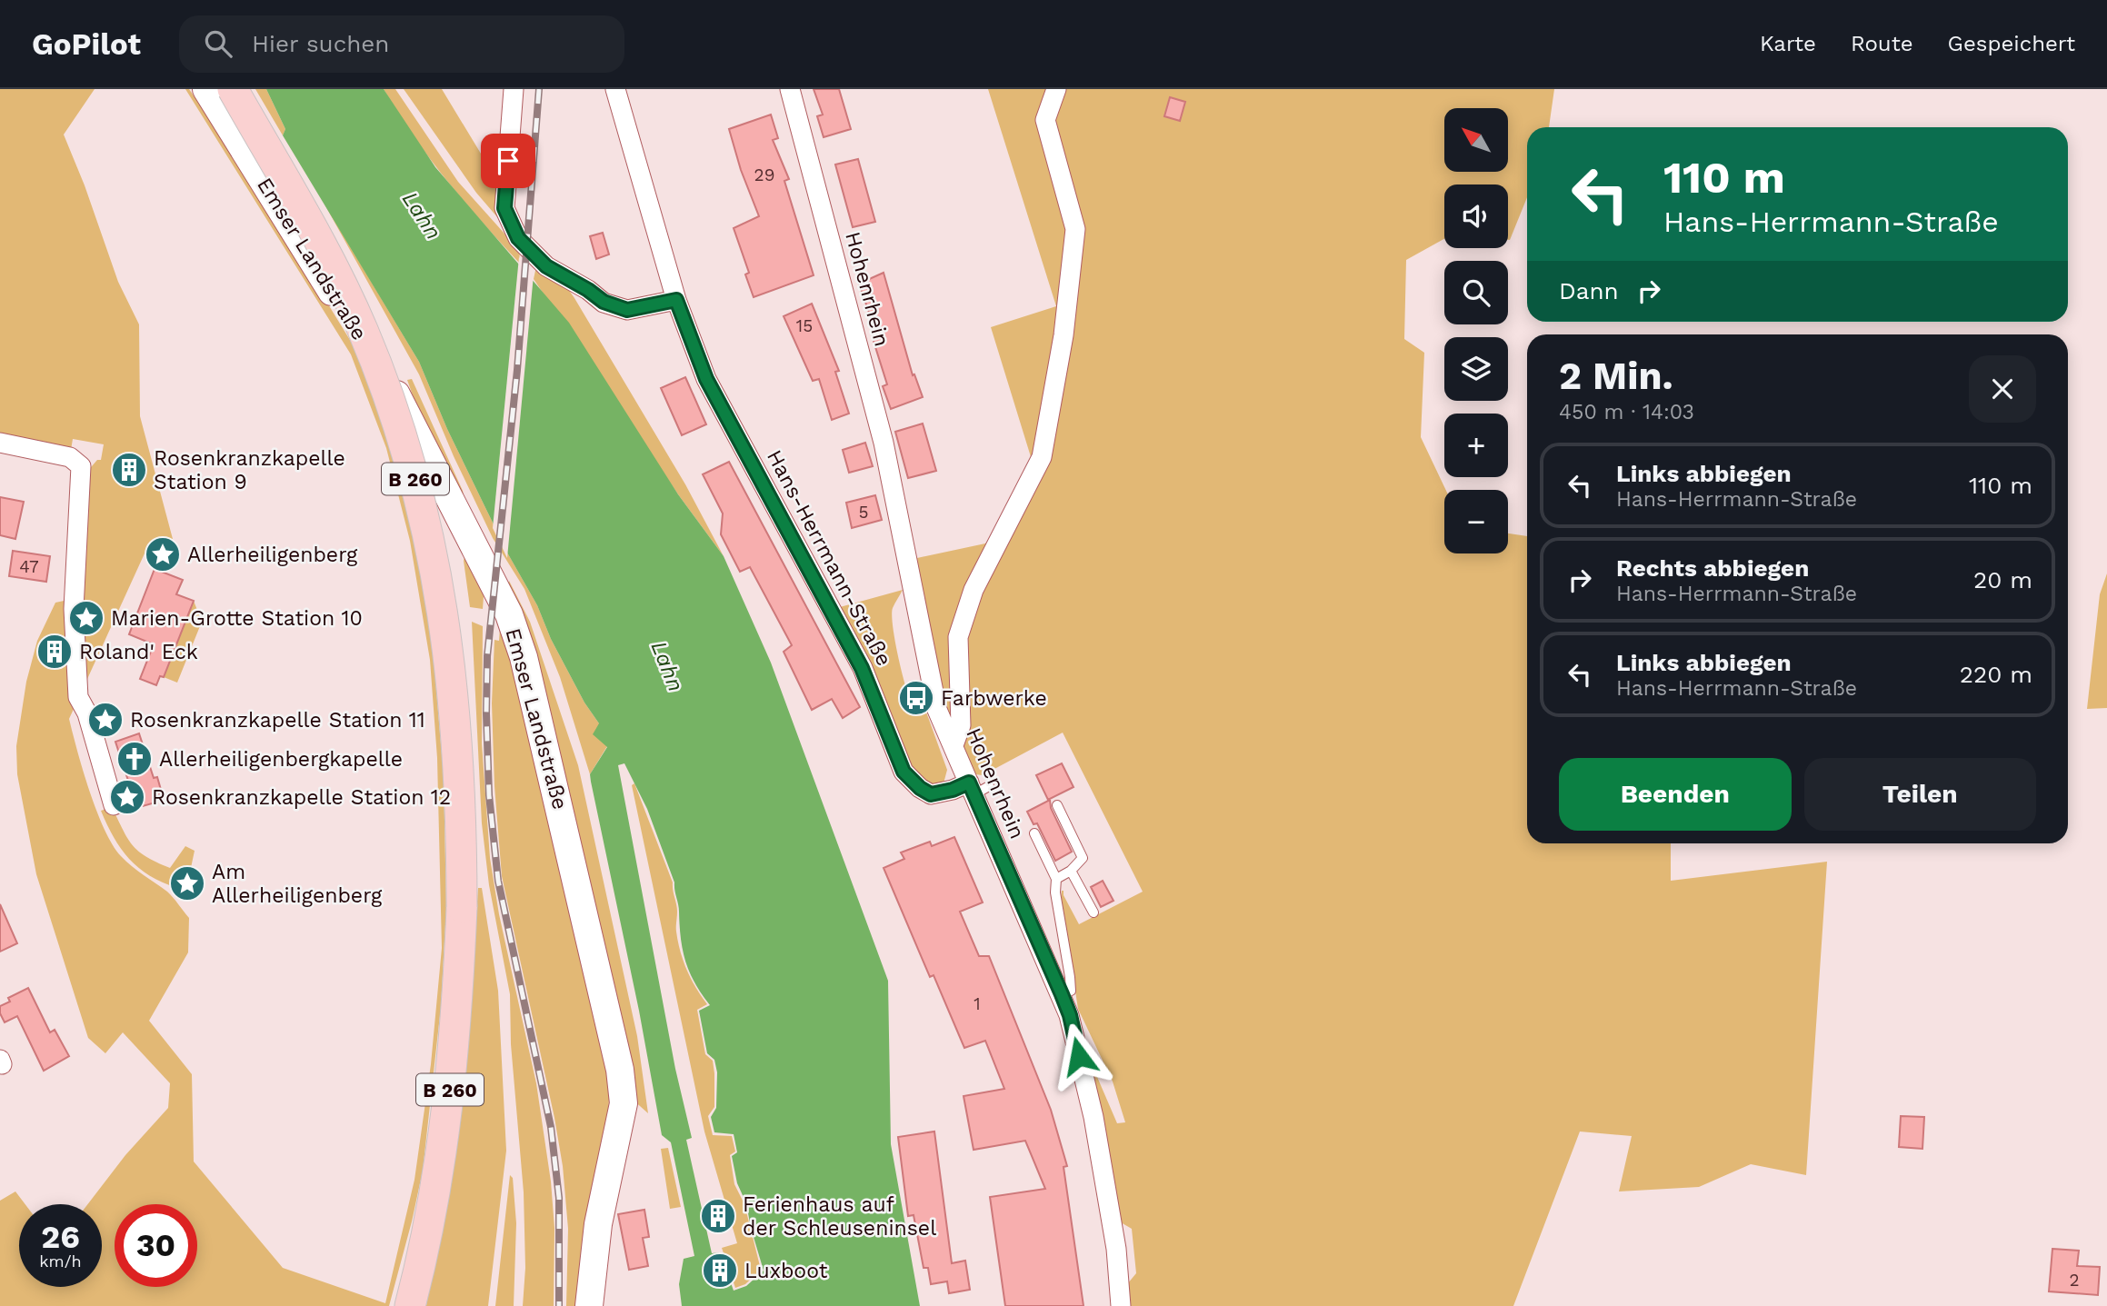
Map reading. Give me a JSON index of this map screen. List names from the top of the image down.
{
  "streets": {
    "main road": ["B 260"],
    "street": ["Emser Landstraße", "Hohenrhein", "Hans-Herrmann-Straße"]
  },
  "crossings": [
    ["Hohenrhein", "Hans-Herrmann-Straße"]
  ],
  "water": ["Lahn"],
  "places": {
    "building": [
      "Rosenkranzkapelle Station 9",
      "Roland' Eck",
      "Ferienhaus auf der Schleuseninsel",
      "Luxboot"
    ],
    "place": [
      "Allerheiligenberg",
      "Marien-Grotte Station 10",
      "Rosenkranzkapelle Station 11",
      "Rosenkranzkapelle Station 12",
      "Am Allerheiligenberg"
    ],
    "bus stop": ["Farbwerke"],
    "church": ["Allerheiligenbergkapelle"]
  },
  "house_numbers": [
    "29",
    "15",
    "5",
    "47",
    "1",
    "2"
  ],
  "north": "top left",
  "page": {
    "header": "GoPilot",
    "search": "Hier suchen",
    "nav": ["Karte", "Route", "Gespeichert"],
    "map_buttons": ["+", "−"],
    "turn": ["110 m", "Hans-Herrmann-Straße"],
    "then": "Dann",
    "heading": ["2 Min.", "450 m · 14:03"],
    "list": [
      {
        "name": "Links abbiegen",
        "note": "Hans-Herrmann-Straße",
        "value": "110 m"
      },
      {
        "name": "Rechts abbiegen",
        "note": "Hans-Herrmann-Straße",
        "value": "20 m"
      },
      {
        "name": "Links abbiegen",
        "note": "Hans-Herrmann-Straße",
        "value": "220 m"
      }
    ],
    "buttons": ["Beenden", "Teilen"],
    "speed": "26 km/h",
    "limit": "30"
  }
}
